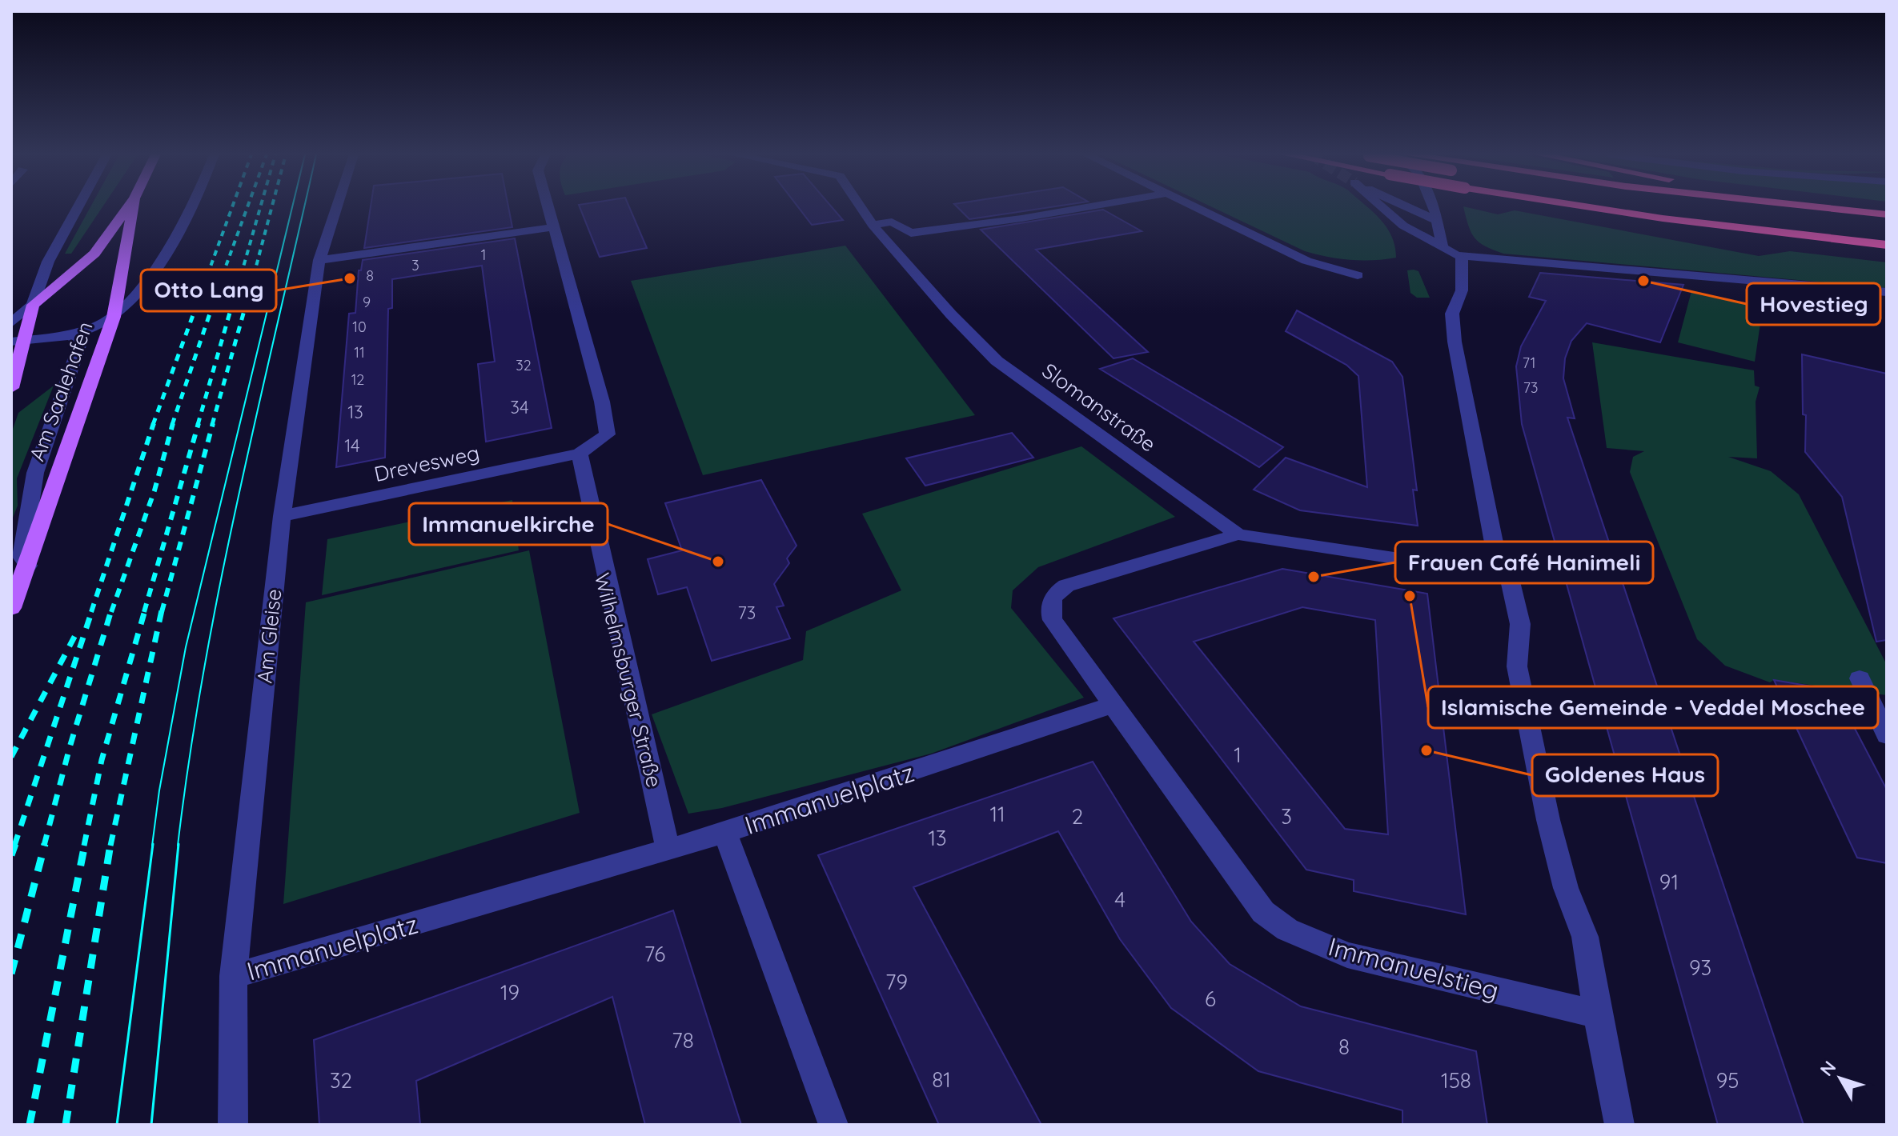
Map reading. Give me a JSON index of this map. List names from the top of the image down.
{
  "streets": {
    "main road": ["Am Saalehafen"],
    "street": [
      "Slomanstraße",
      "Drevesweg",
      "Am Gleise",
      "Wilhelmsburger Straße",
      "Immanuelplatz",
      "Immanuelstieg"
    ]
  },
  "crossings": [
    ["Drevesweg", "Am Gleise"],
    ["Drevesweg", "Wilhelmsburger Straße"],
    ["Am Gleise", "Immanuelplatz"],
    ["Wilhelmsburger Straße", "Immanuelplatz"],
    ["Immanuelplatz", "Immanuelstieg"]
  ],
  "places": [
    "Otto Lang",
    "Hovestieg",
    "Immanuelkirche",
    "Frauen Café Hanimeli",
    "Islamische Gemeinde - Veddel Moschee",
    "Goldenes Haus"
  ],
  "house_numbers": [
    "1",
    "3",
    "8",
    "9",
    "10",
    "11",
    "71",
    "32",
    "12",
    "73",
    "34",
    "13",
    "14",
    "73",
    "1",
    "11",
    "2",
    "3",
    "13",
    "91",
    "4",
    "76",
    "93",
    "79",
    "19",
    "6",
    "78",
    "8",
    "81",
    "32",
    "158",
    "95"
  ],
  "north": "top left"
}
